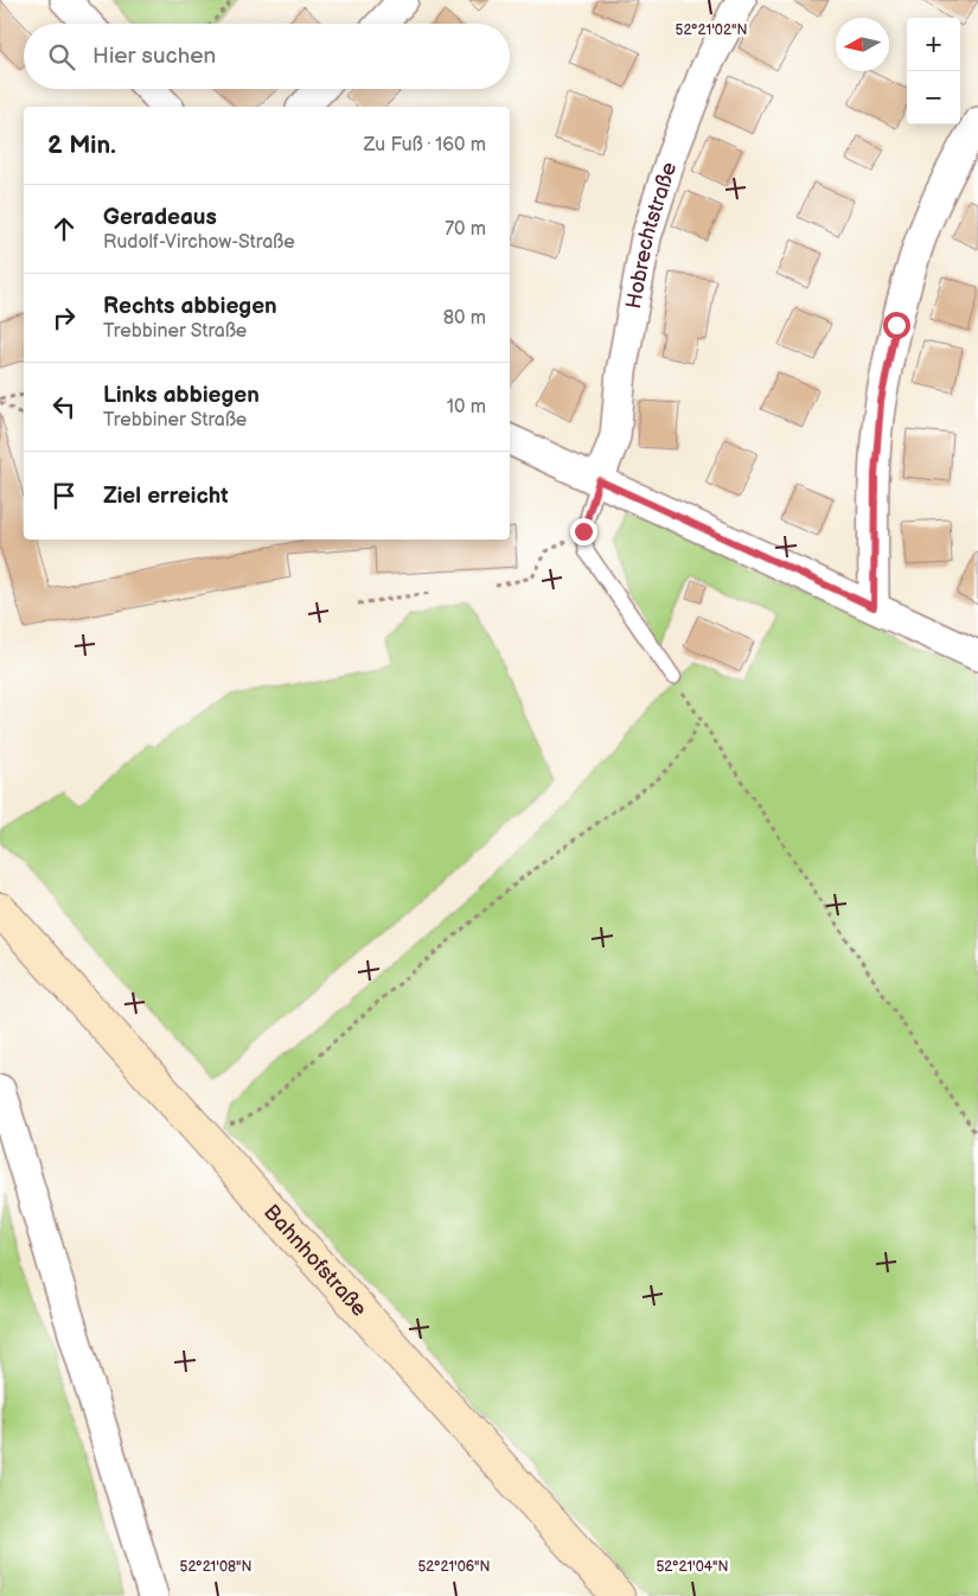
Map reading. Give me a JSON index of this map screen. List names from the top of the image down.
{
  "streets": {
    "main road": ["Bahnhofstraße"],
    "street": ["Hobrechtstraße"]
  },
  "north": "left",
  "page": {
    "map_buttons": ["+", "−"],
    "search": "Hier suchen",
    "heading": ["2 Min.", "Zu Fuß · 160 m"],
    "list": [
      ["Geradeaus", "Rudolf-Virchow-Straße", "70 m"],
      ["Rechts abbiegen", "Trebbiner Straße", "80 m"],
      ["Links abbiegen", "Trebbiner Straße", "10 m"],
      "Ziel erreicht"
    ]
  },
  "coordinates": [
    "52°21'02\"N",
    "52°21'08\"N",
    "52°21'06\"N",
    "52°21'04\"N"
  ]
}
